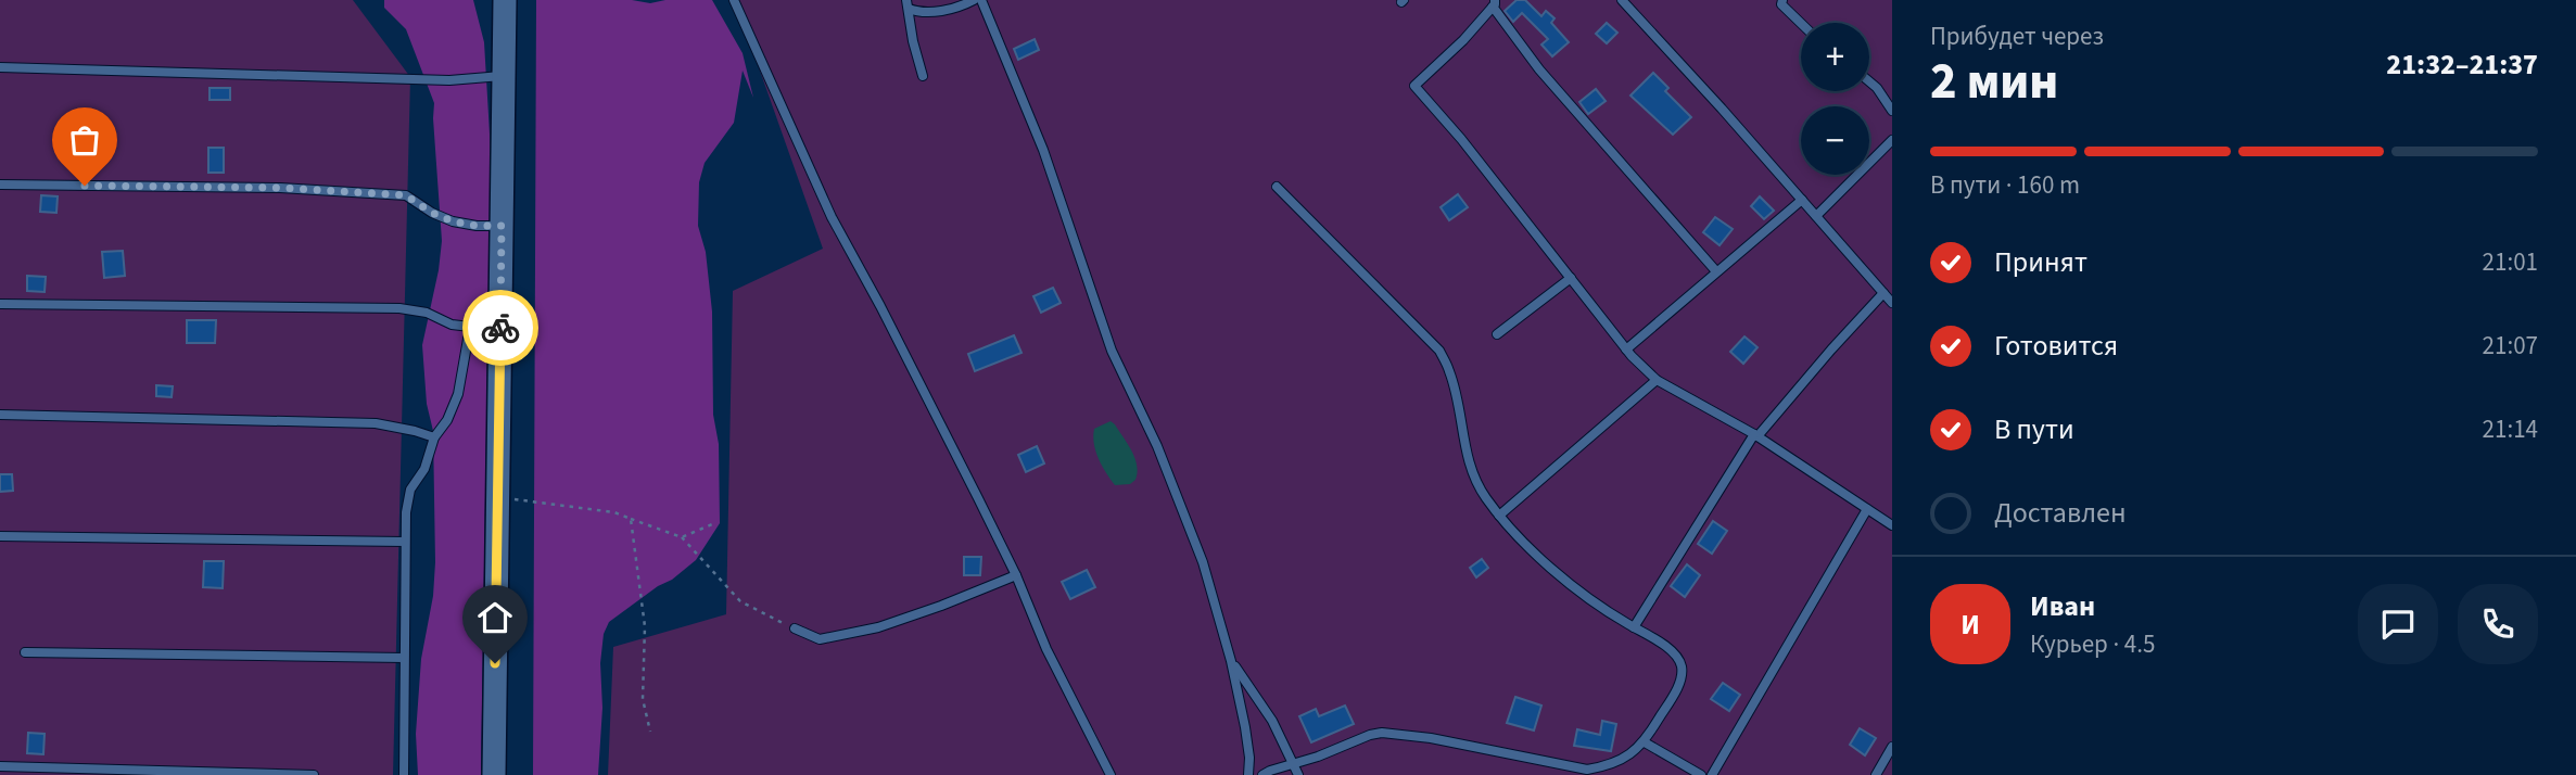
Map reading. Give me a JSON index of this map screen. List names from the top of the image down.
{
  "page": {
    "heading": ["2 мин", "Прибудет через", "21:32–21:37"],
    "panel": ["Иван", "Курьер · 4.5"],
    "map_buttons": ["+", "−"],
    "bar": "В пути · 160 m",
    "list": [
      ["Принят", "21:01"],
      ["Готовится", "21:07"],
      ["В пути", "21:14"],
      "Доставлен"
    ],
    "round": "И"
  }
}
